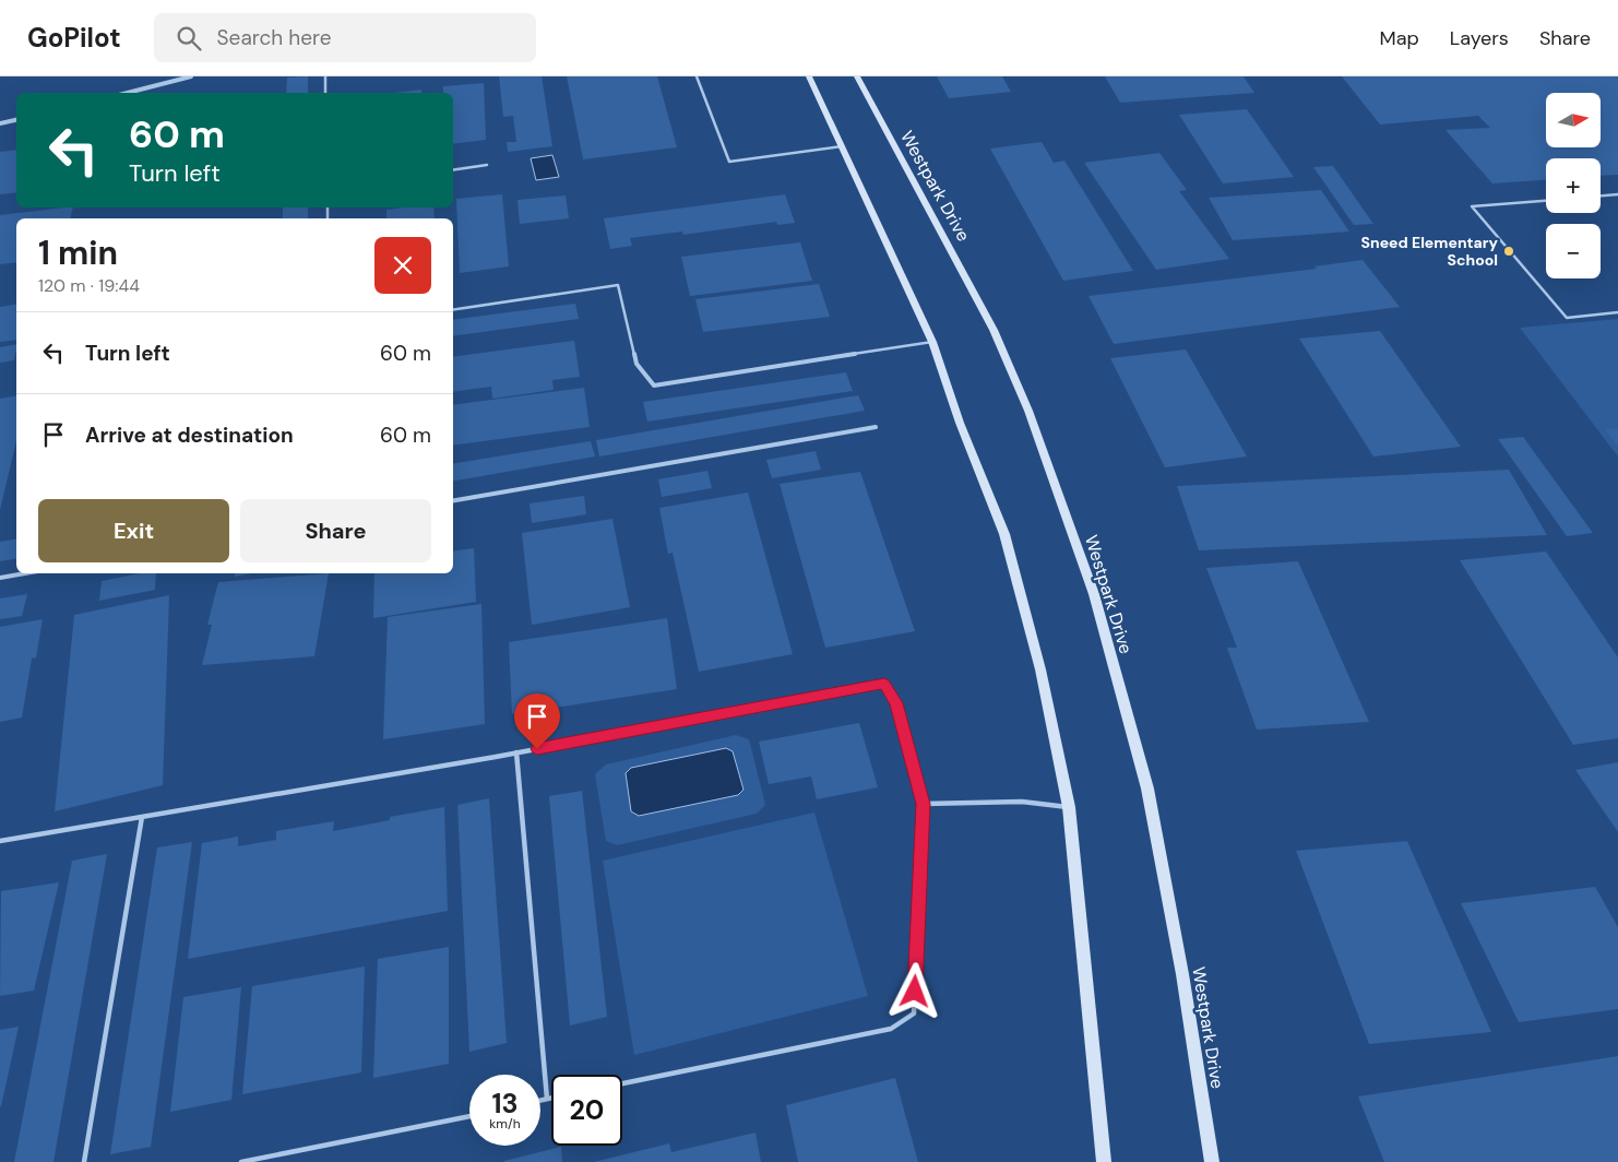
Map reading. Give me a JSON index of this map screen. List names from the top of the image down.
{
  "streets": {
    "main road": ["Westpark Drive"]
  },
  "places": ["Sneed Elementary School"],
  "north": "right",
  "page": {
    "header": "GoPilot",
    "search": "Search here",
    "nav": ["Map", "Layers", "Share"],
    "map_buttons": ["+", "−"],
    "turn": ["60 m", "Turn left"],
    "heading": ["1 min", "120 m · 19:44"],
    "list": [
      {
        "name": "Turn left",
        "value": "60 m"
      },
      {
        "name": "Arrive at destination",
        "value": "60 m"
      }
    ],
    "buttons": ["Exit", "Share"],
    "speed": "13 km/h",
    "limit": "20"
  }
}
